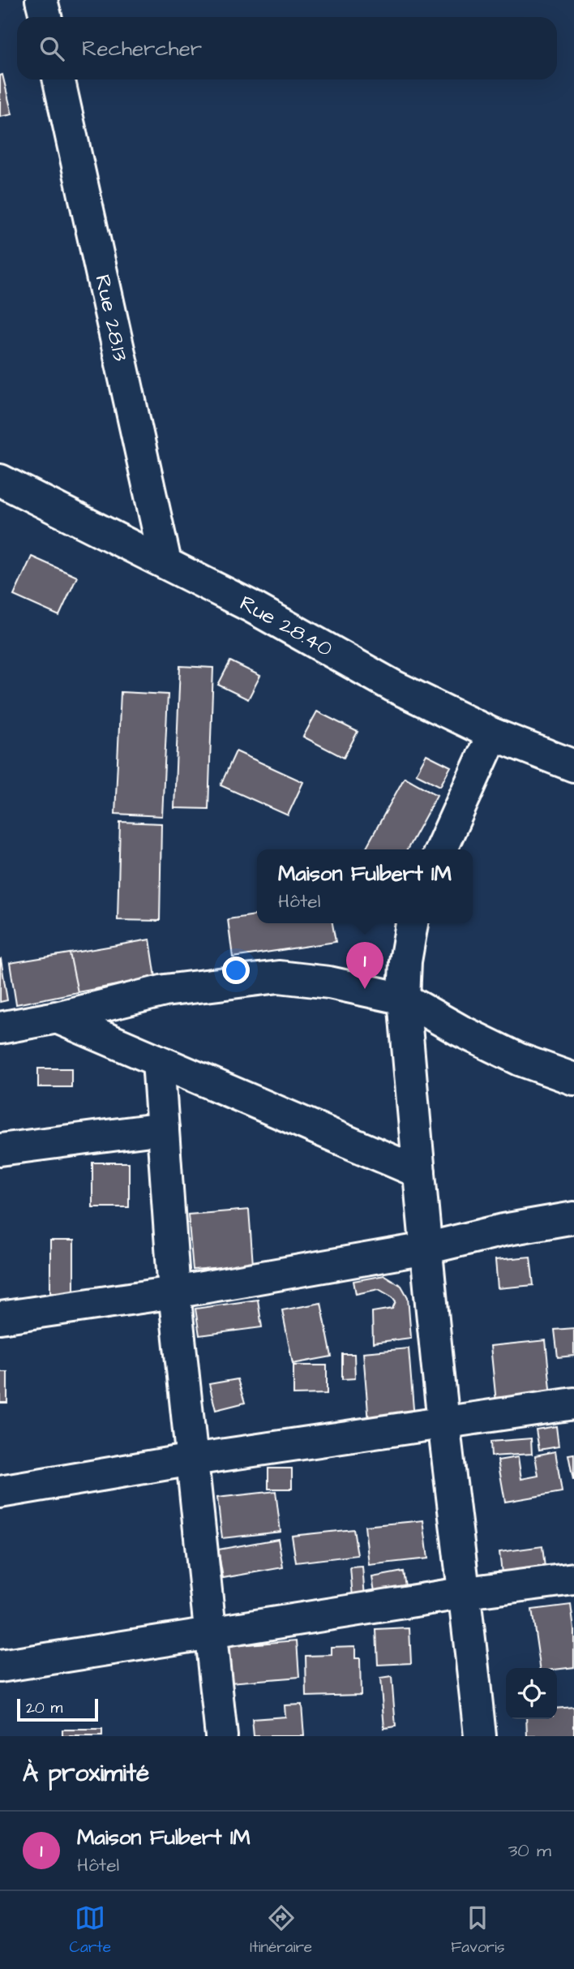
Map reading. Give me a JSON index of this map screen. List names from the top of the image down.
{
  "streets": {
    "street": ["Rue 28.13", "Rue 28.40"]
  },
  "crossings": [
    ["Rue 28.13", "Rue 28.40"]
  ],
  "scale_bar": "20 m",
  "page": {
    "search": "Rechercher",
    "popup": ["Maison Fulbert 1M", "Hôtel"],
    "pins": "1",
    "scale": "20 m",
    "heading": "À proximité",
    "list": [
      {
        "mark": "1",
        "name": "Maison Fulbert 1M",
        "note": "Hôtel",
        "value": "30 m"
      }
    ],
    "nav": ["Carte", "Itinéraire", "Favoris"]
  }
}
